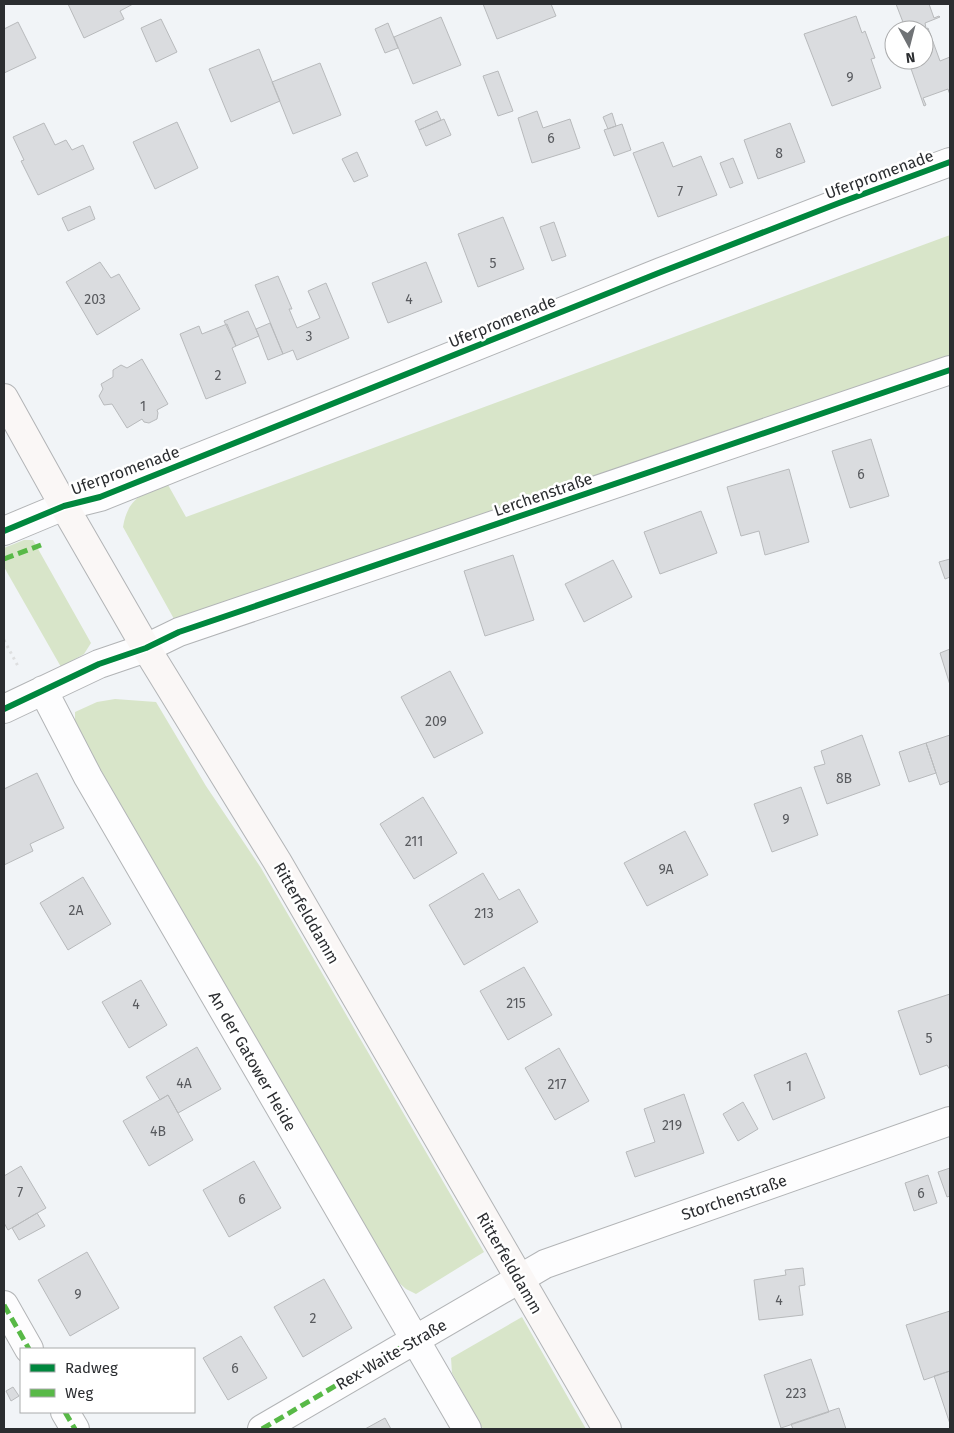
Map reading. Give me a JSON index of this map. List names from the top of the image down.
{
  "streets": {
    "main road": ["Ritterfelddamm"],
    "street": [
      "Uferpromenade",
      "Lerchenstraße",
      "An der Gatower Heide",
      "Storchenstraße",
      "Rex-Waite-Straße"
    ]
  },
  "crossings": [
    ["Uferpromenade", "Ritterfelddamm"],
    ["Lerchenstraße", "Ritterfelddamm"],
    ["Lerchenstraße", "An der Gatower Heide"],
    ["Ritterfelddamm", "Storchenstraße"],
    ["Ritterfelddamm", "Rex-Waite-Straße"],
    ["An der Gatower Heide", "Rex-Waite-Straße"],
    ["Storchenstraße", "Rex-Waite-Straße"]
  ],
  "house_numbers": [
    "9",
    "6",
    "8",
    "7",
    "5",
    "203",
    "4",
    "3",
    "2",
    "1",
    "6",
    "209",
    "8B",
    "9",
    "211",
    "9A",
    "2A",
    "213",
    "215",
    "4",
    "5",
    "4A",
    "217",
    "1",
    "219",
    "4B",
    "7",
    "6",
    "6",
    "9",
    "4",
    "2",
    "6",
    "223"
  ],
  "legend": ["Radweg", "Weg"],
  "north": "bottom"
}
